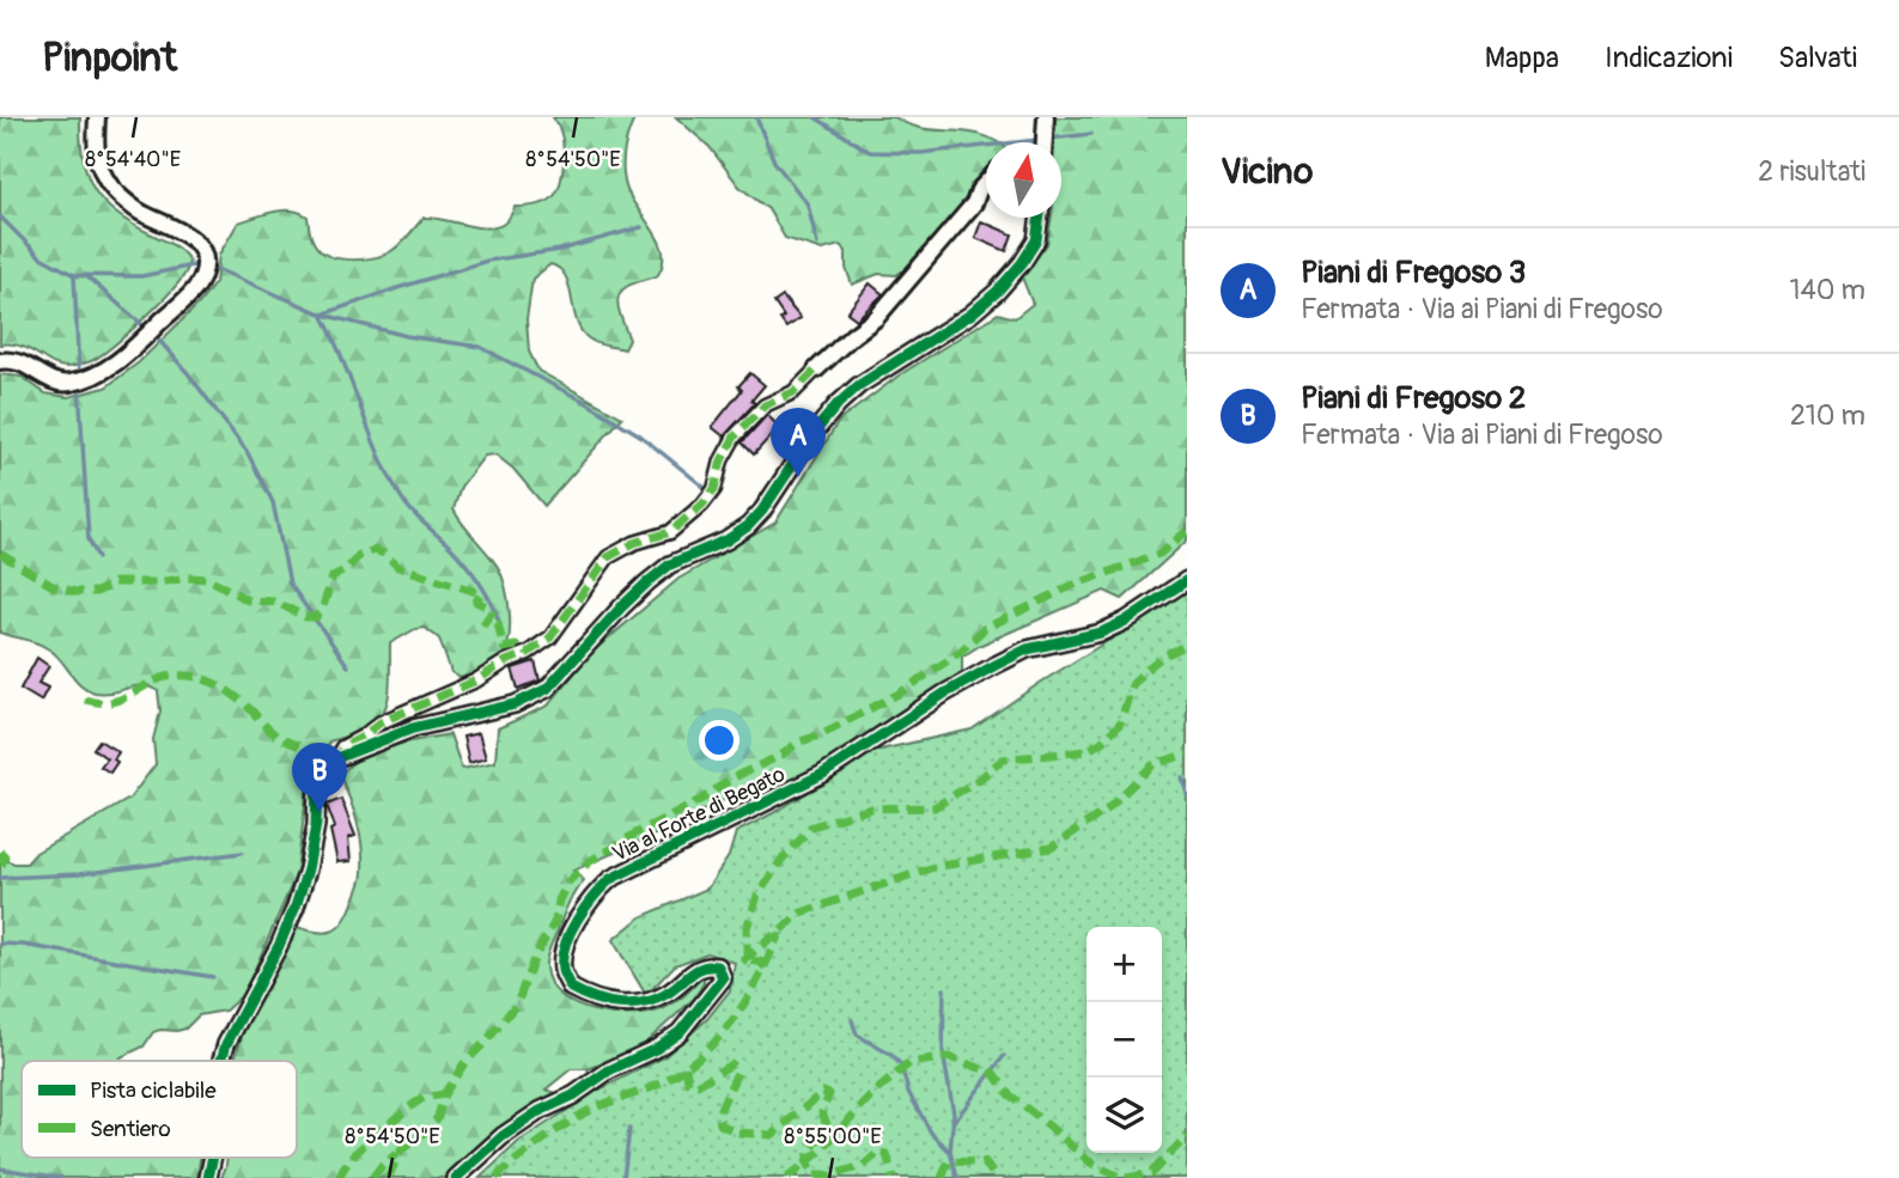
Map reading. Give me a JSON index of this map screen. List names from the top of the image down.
{
  "streets": {
    "street": ["Via al Forte di Begato"]
  },
  "legend": ["Pista ciclabile", "Sentiero"],
  "north": "top",
  "page": {
    "header": "Pinpoint",
    "nav": ["Mappa", "Indicazioni", "Salvati"],
    "heading": ["Vicino", "2 risultati"],
    "list": [
      {
        "mark": "A",
        "name": "Piani di Fregoso 3",
        "note": "Fermata · Via ai Piani di Fregoso",
        "value": "140 m"
      },
      {
        "mark": "B",
        "name": "Piani di Fregoso 2",
        "note": "Fermata · Via ai Piani di Fregoso",
        "value": "210 m"
      }
    ],
    "pins": ["A", "B"],
    "map_buttons": ["+", "−"]
  },
  "coordinates": ["8°54'40\"E", "8°54'50\"E", "8°55'00\"E"]
}
